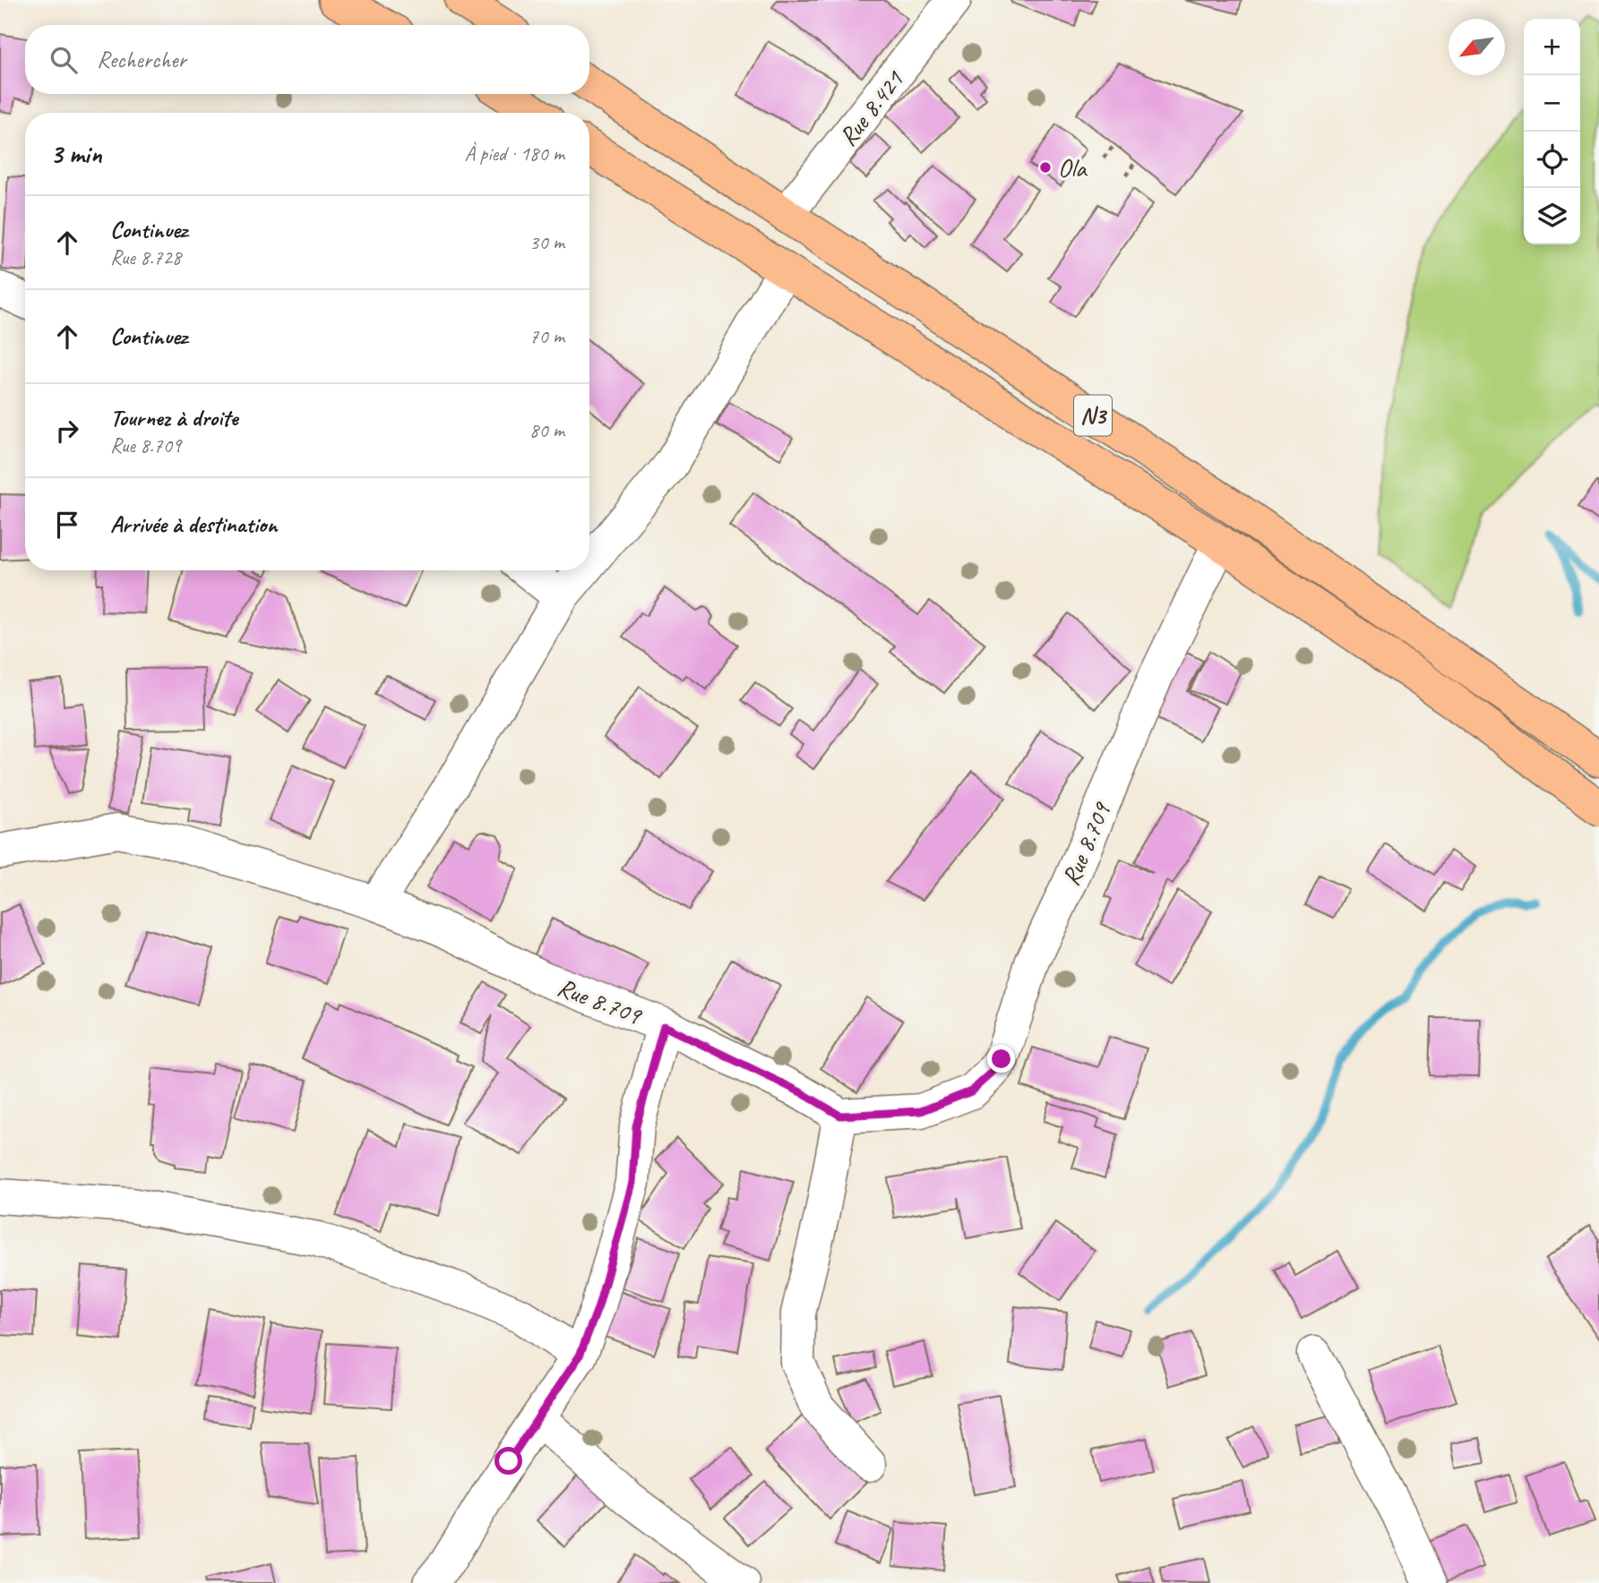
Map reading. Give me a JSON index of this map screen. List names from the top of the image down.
{
  "streets": {
    "highway": ["N3"],
    "street": ["Rue 8.421", "Rue 8.709"]
  },
  "crossings": [
    ["Rue 8.421", "N3"],
    ["N3", "Rue 8.709"]
  ],
  "places": ["Ola"],
  "north": "bottom left",
  "page": {
    "map_buttons": ["+", "−"],
    "search": "Rechercher",
    "heading": ["3 min", "À pied · 180 m"],
    "list": [
      ["Continuez", "Rue 8.728", "30 m"],
      ["Continuez", "70 m"],
      ["Tournez à droite", "Rue 8.709", "80 m"],
      "Arrivée à destination"
    ]
  }
}
